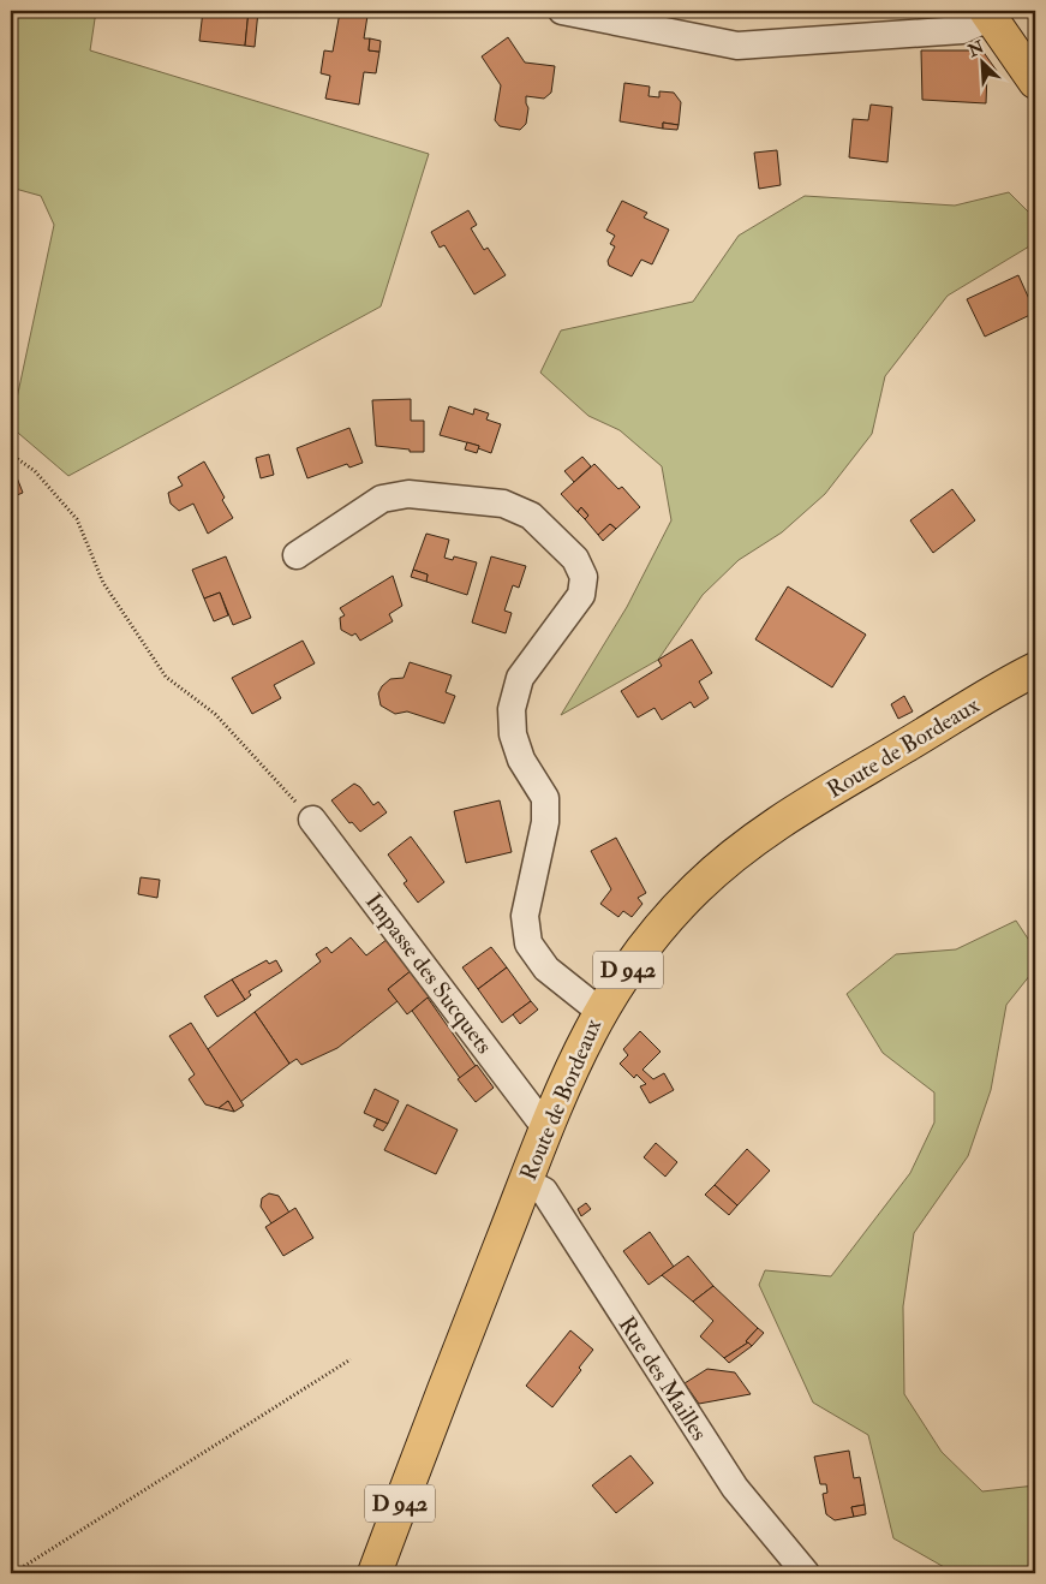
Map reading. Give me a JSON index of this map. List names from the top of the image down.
{
  "streets": {
    "main road": ["Route de Bordeaux", "D 942"],
    "street": ["Impasse des Sucquets", "Rue des Mailles"]
  },
  "crossings": [
    ["Route de Bordeaux", "Impasse des Sucquets"],
    ["Route de Bordeaux", "Rue des Mailles"]
  ],
  "north": "top left"
}
